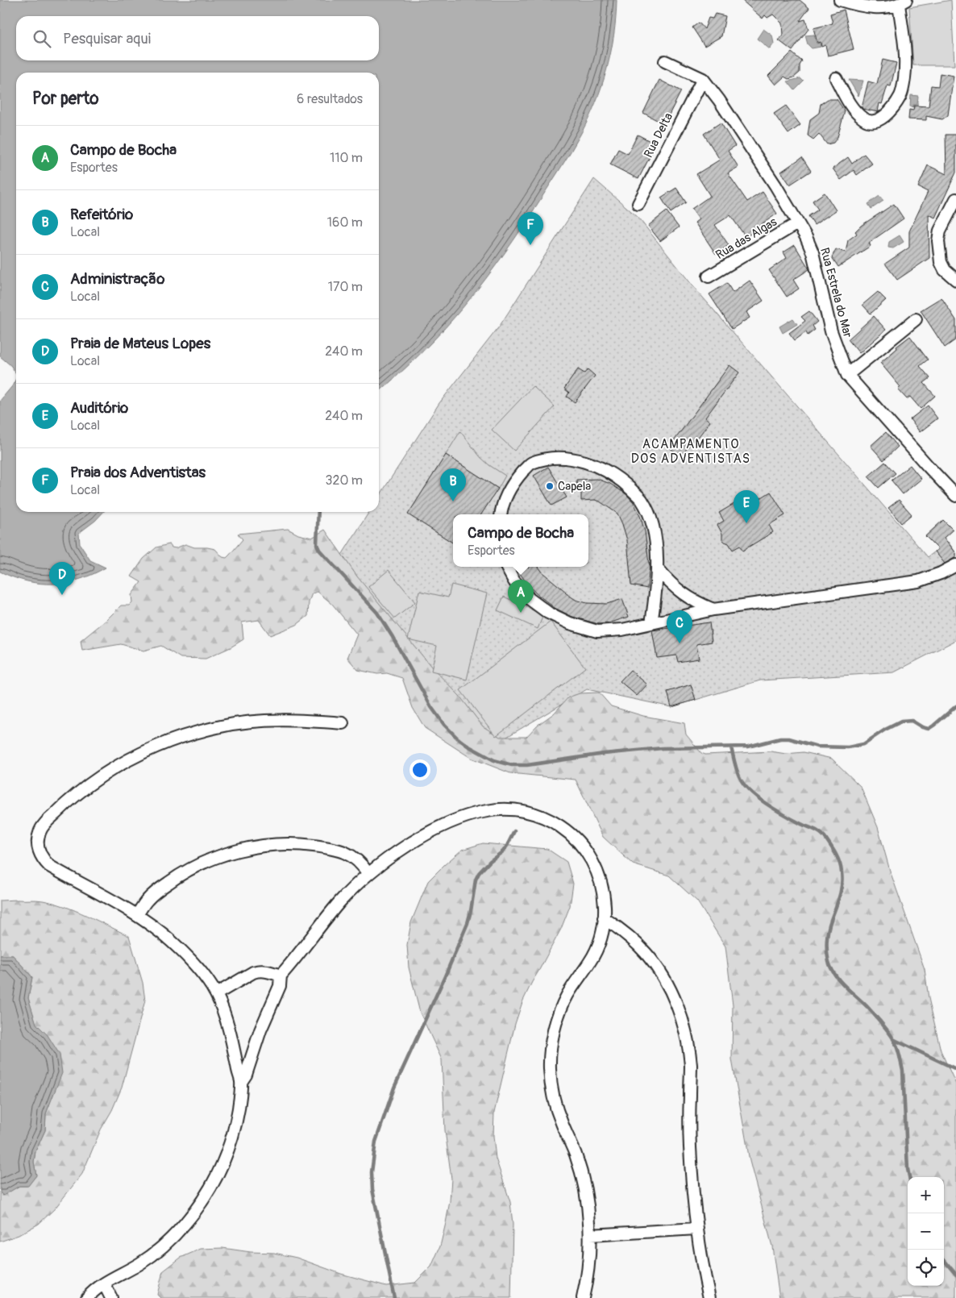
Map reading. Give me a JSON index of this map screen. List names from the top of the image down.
{
  "streets": {
    "street": ["Rua Delta", "Rua das Algas", "Rua Estrela do Mar"]
  },
  "crossings": [
    ["Rua Delta", "Rua Estrela do Mar"],
    ["Rua das Algas", "Rua Estrela do Mar"]
  ],
  "districts": ["ACAMPAMENTO DOS ADVENTISTAS"],
  "places": ["Capela"],
  "page": {
    "search": "Pesquisar aqui",
    "heading": ["Por perto", "6 resultados"],
    "list": [
      {
        "mark": "A",
        "name": "Campo de Bocha",
        "note": "Esportes",
        "value": "110 m"
      },
      {
        "mark": "B",
        "name": "Refeitório",
        "note": "Local",
        "value": "160 m"
      },
      {
        "mark": "C",
        "name": "Administração",
        "note": "Local",
        "value": "170 m"
      },
      {
        "mark": "D",
        "name": "Praia de Mateus Lopes",
        "note": "Local",
        "value": "240 m"
      },
      {
        "mark": "E",
        "name": "Auditório",
        "note": "Local",
        "value": "240 m"
      },
      {
        "mark": "F",
        "name": "Praia dos Adventistas",
        "note": "Local",
        "value": "320 m"
      }
    ],
    "pins": [
      "F",
      "B",
      "E",
      "D",
      "A",
      "C"
    ],
    "popup": ["Campo de Bocha", "Esportes"],
    "map_buttons": ["+", "−"]
  }
}
